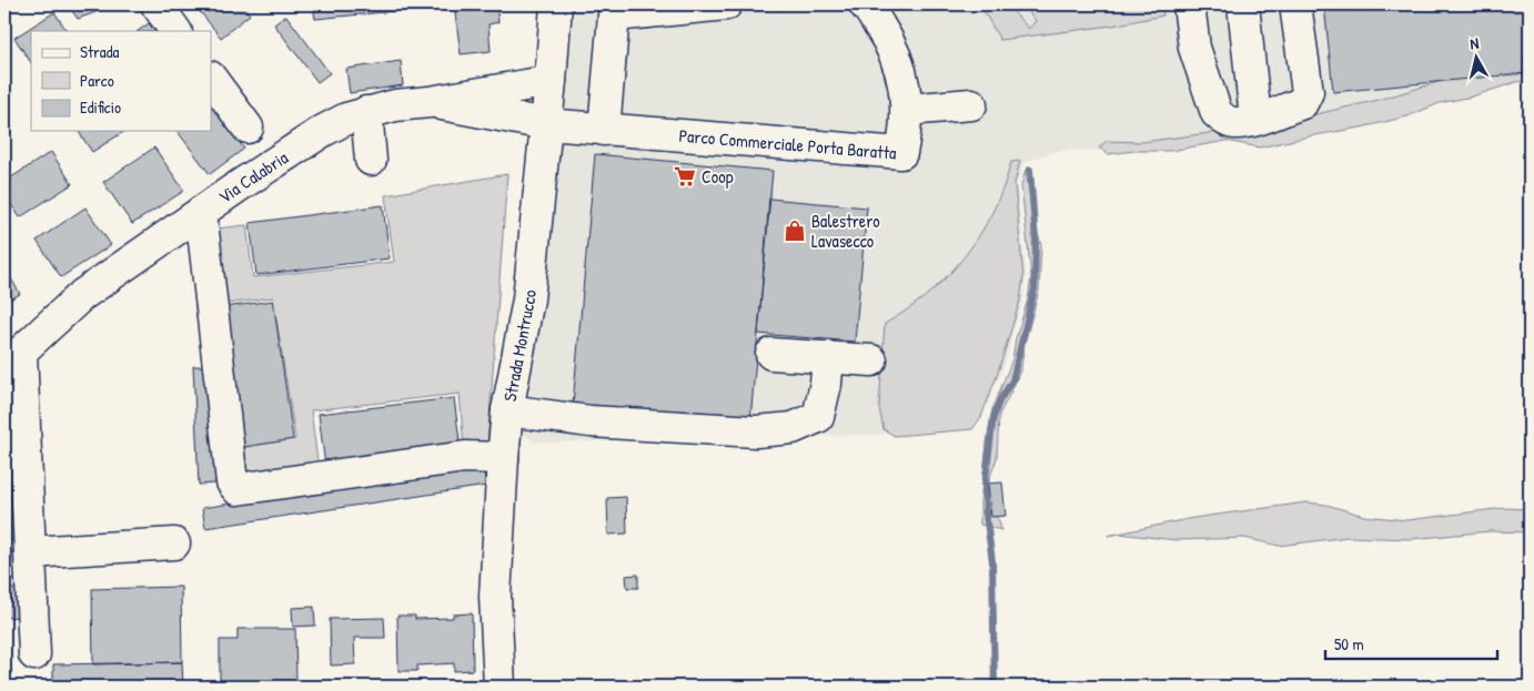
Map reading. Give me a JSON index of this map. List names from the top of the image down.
{
  "streets": {
    "street": ["Parco Commerciale Porta Baratta", "Via Calabria", "Strada Montrucco"]
  },
  "crossings": [
    ["Parco Commerciale Porta Baratta", "Via Calabria"],
    ["Parco Commerciale Porta Baratta", "Strada Montrucco"],
    ["Via Calabria", "Strada Montrucco"]
  ],
  "places": {
    "supermarket": ["Coop"],
    "shop": ["Balestrero Lavasecco"]
  },
  "legend": ["Strada", "Parco", "Edificio"],
  "scale_bar": "50 m",
  "north": "top"
}
